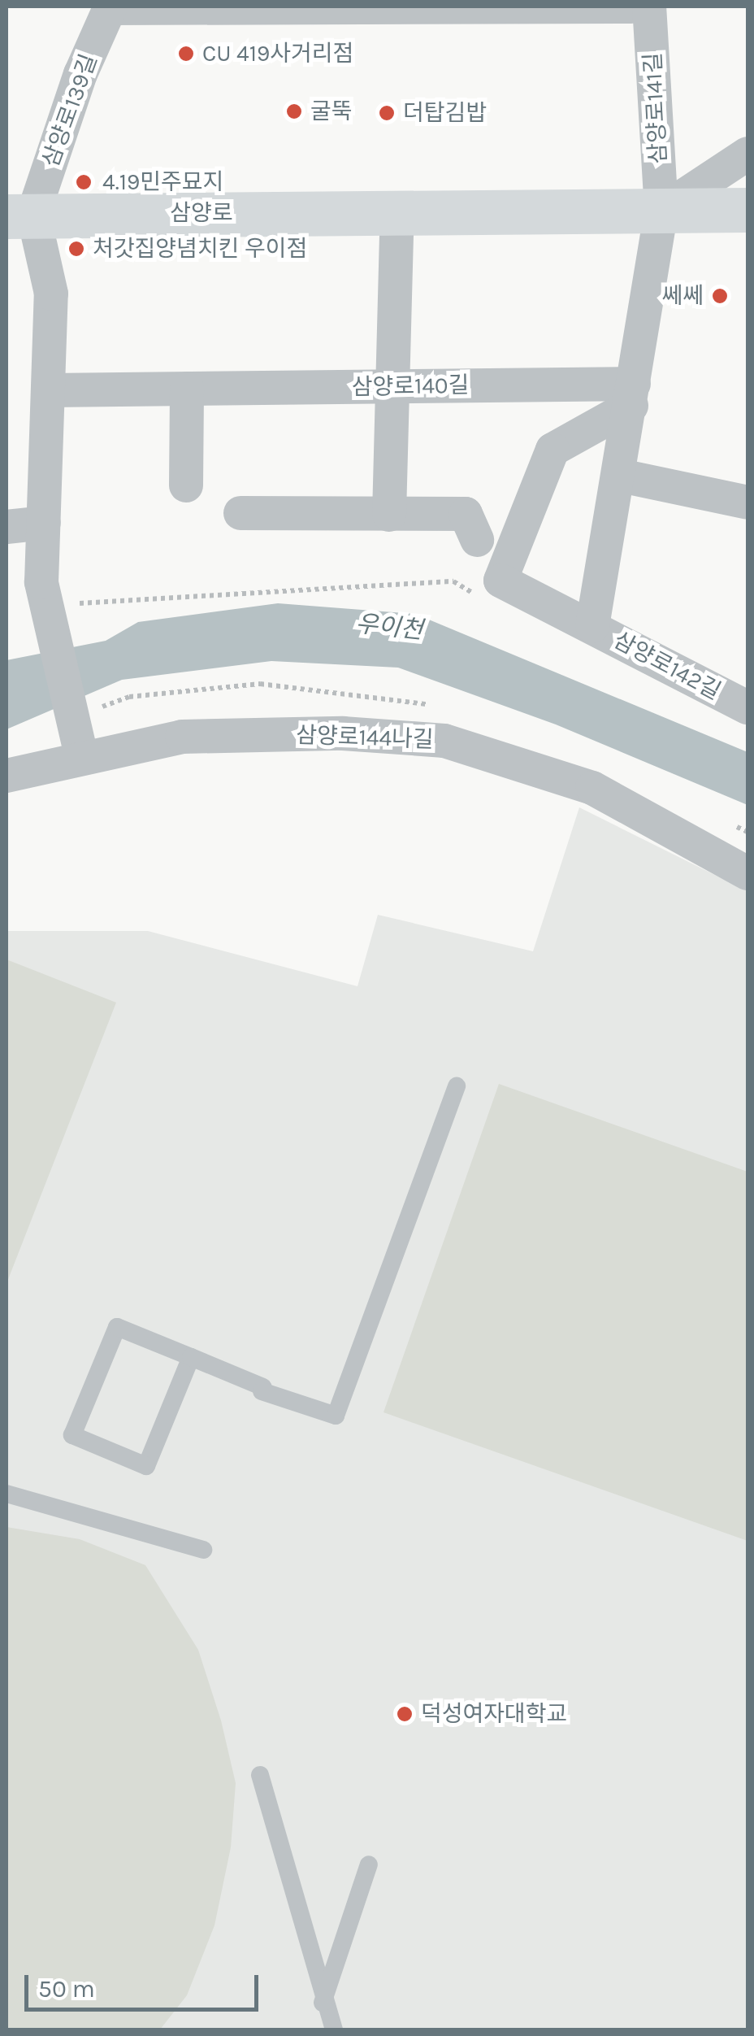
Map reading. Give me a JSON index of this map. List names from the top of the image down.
{
  "streets": {
    "main road": ["삼양로"],
    "street": [
      "삼양로141길",
      "삼양로139길",
      "삼양로140길",
      "삼양로142길",
      "삼양로144나길"
    ]
  },
  "crossings": [
    ["삼양로141길", "삼양로"],
    ["삼양로141길", "삼양로142길"],
    ["삼양로139길", "삼양로"],
    ["삼양로", "삼양로142길"],
    ["삼양로140길", "삼양로142길"]
  ],
  "water": ["우이천"],
  "places": [
    "CU 419사거리점",
    "굴뚝",
    "더탑김밥",
    "4.19민주묘지",
    "처갓집양념치킨 우이점",
    "쎄쎄",
    "덕성여자대학교"
  ],
  "scale_bar": "50 m"
}
